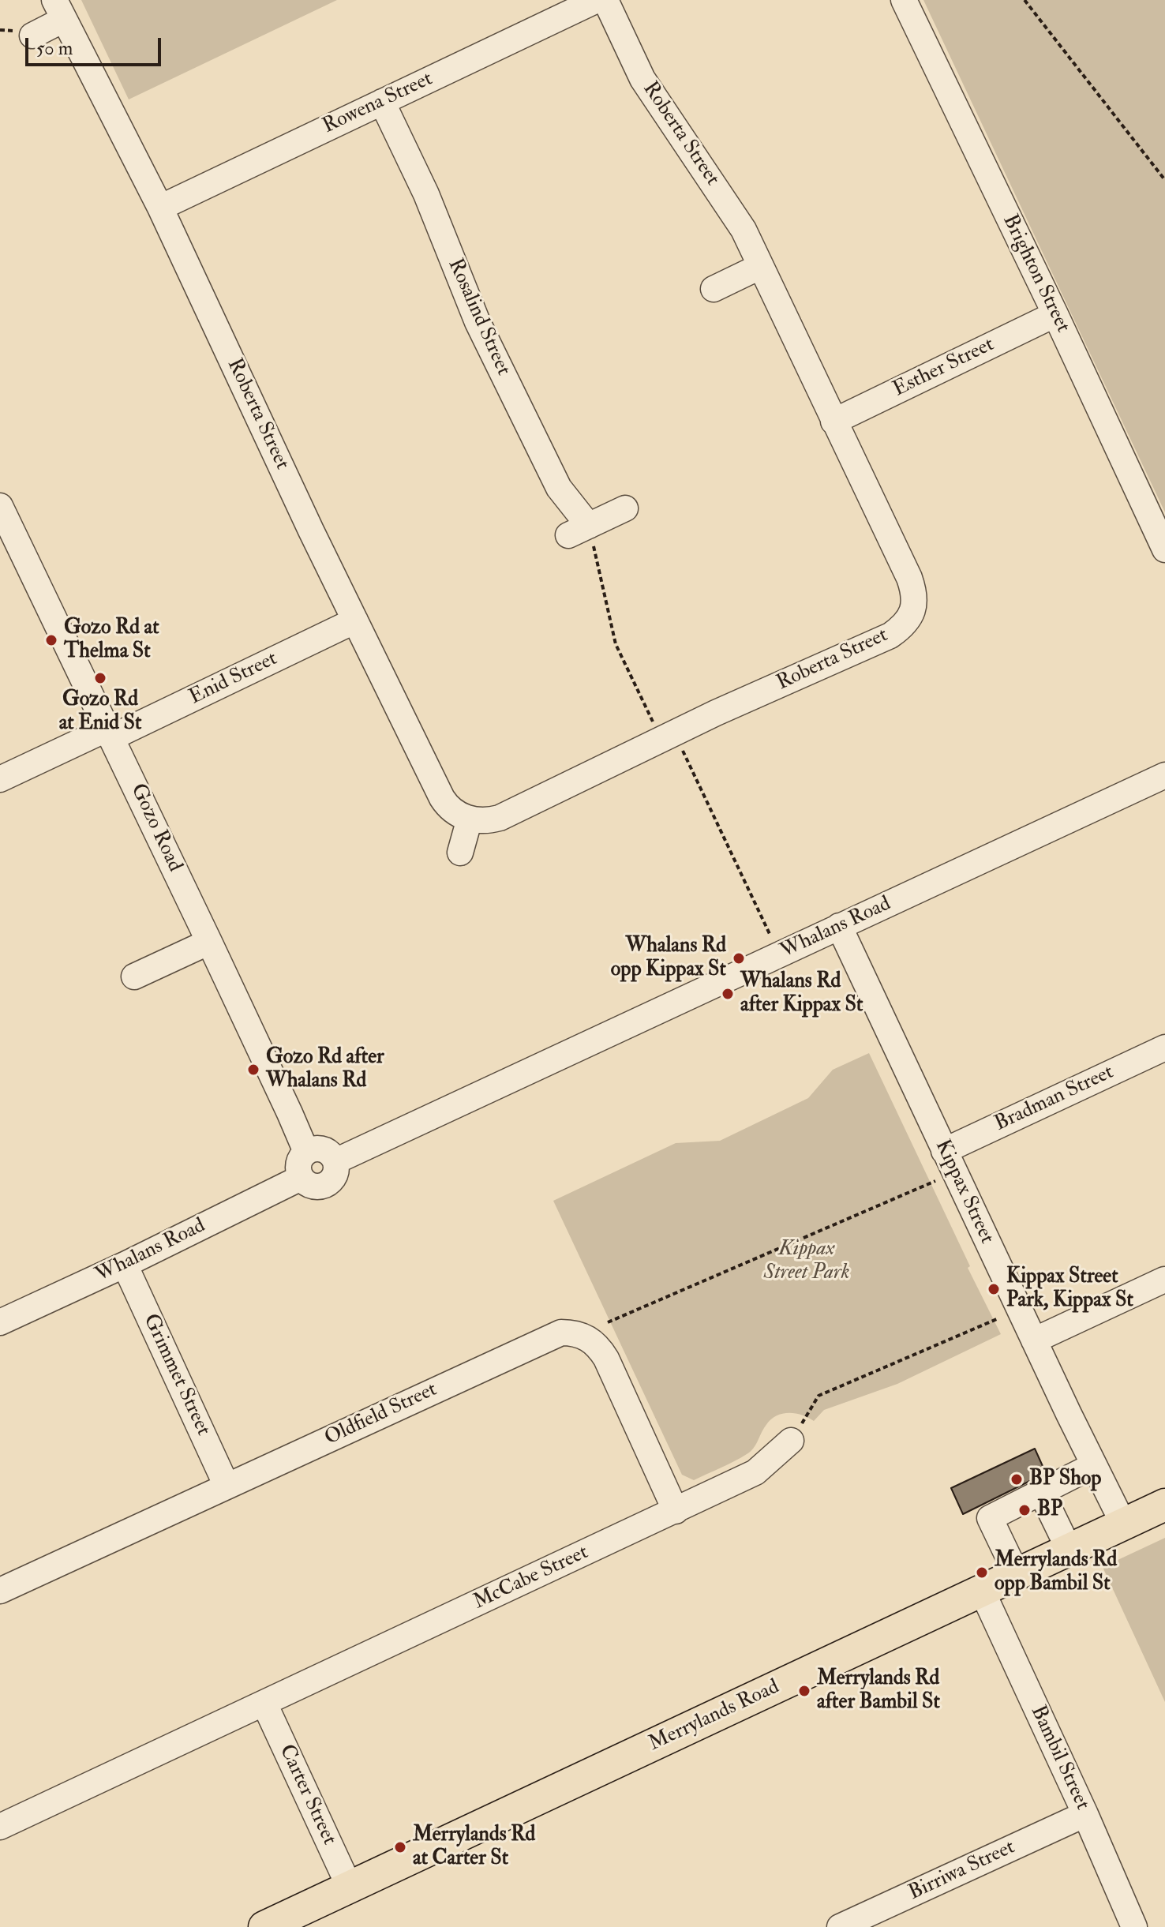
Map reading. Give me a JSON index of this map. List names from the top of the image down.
{
  "streets": {
    "main road": ["Merrylands Road"],
    "street": [
      "Rowena Street",
      "Roberta Street",
      "Brighton Street",
      "Rosalind Street",
      "Esther Street",
      "Enid Street",
      "Gozo Road",
      "Whalans Road",
      "Bradman Street",
      "Kippax Street",
      "Grimmet Street",
      "Oldfield Street",
      "McCabe Street",
      "Bambil Street",
      "Carter Street",
      "Birriwa Street"
    ]
  },
  "crossings": [
    ["Rowena Street", "Roberta Street"],
    ["Rowena Street", "Rosalind Street"],
    ["Roberta Street", "Esther Street"],
    ["Roberta Street", "Enid Street"],
    ["Brighton Street", "Esther Street"],
    ["Enid Street", "Gozo Road"],
    ["Gozo Road", "Whalans Road"],
    ["Whalans Road", "Kippax Street"],
    ["Whalans Road", "Grimmet Street"],
    ["Bradman Street", "Kippax Street"],
    ["Kippax Street", "Merrylands Road"],
    ["Grimmet Street", "Oldfield Street"],
    ["Oldfield Street", "McCabe Street"],
    ["McCabe Street", "Carter Street"],
    ["Merrylands Road", "Bambil Street"],
    ["Merrylands Road", "Carter Street"],
    ["Bambil Street", "Birriwa Street"]
  ],
  "parks": ["Kippax Street Park"],
  "places": [
    "Gozo Rd at Thelma St",
    "Gozo Rd at Enid St",
    "Whalans Rd opp Kippax St",
    "Whalans Rd after Kippax St",
    "Gozo Rd after Whalans Rd",
    "Kippax Street Park, Kippax St",
    "BP Shop",
    "BP",
    "Merrylands Rd opp Bambil St",
    "Merrylands Rd after Bambil St",
    "Merrylands Rd at Carter St"
  ],
  "scale_bar": "50 m"
}
